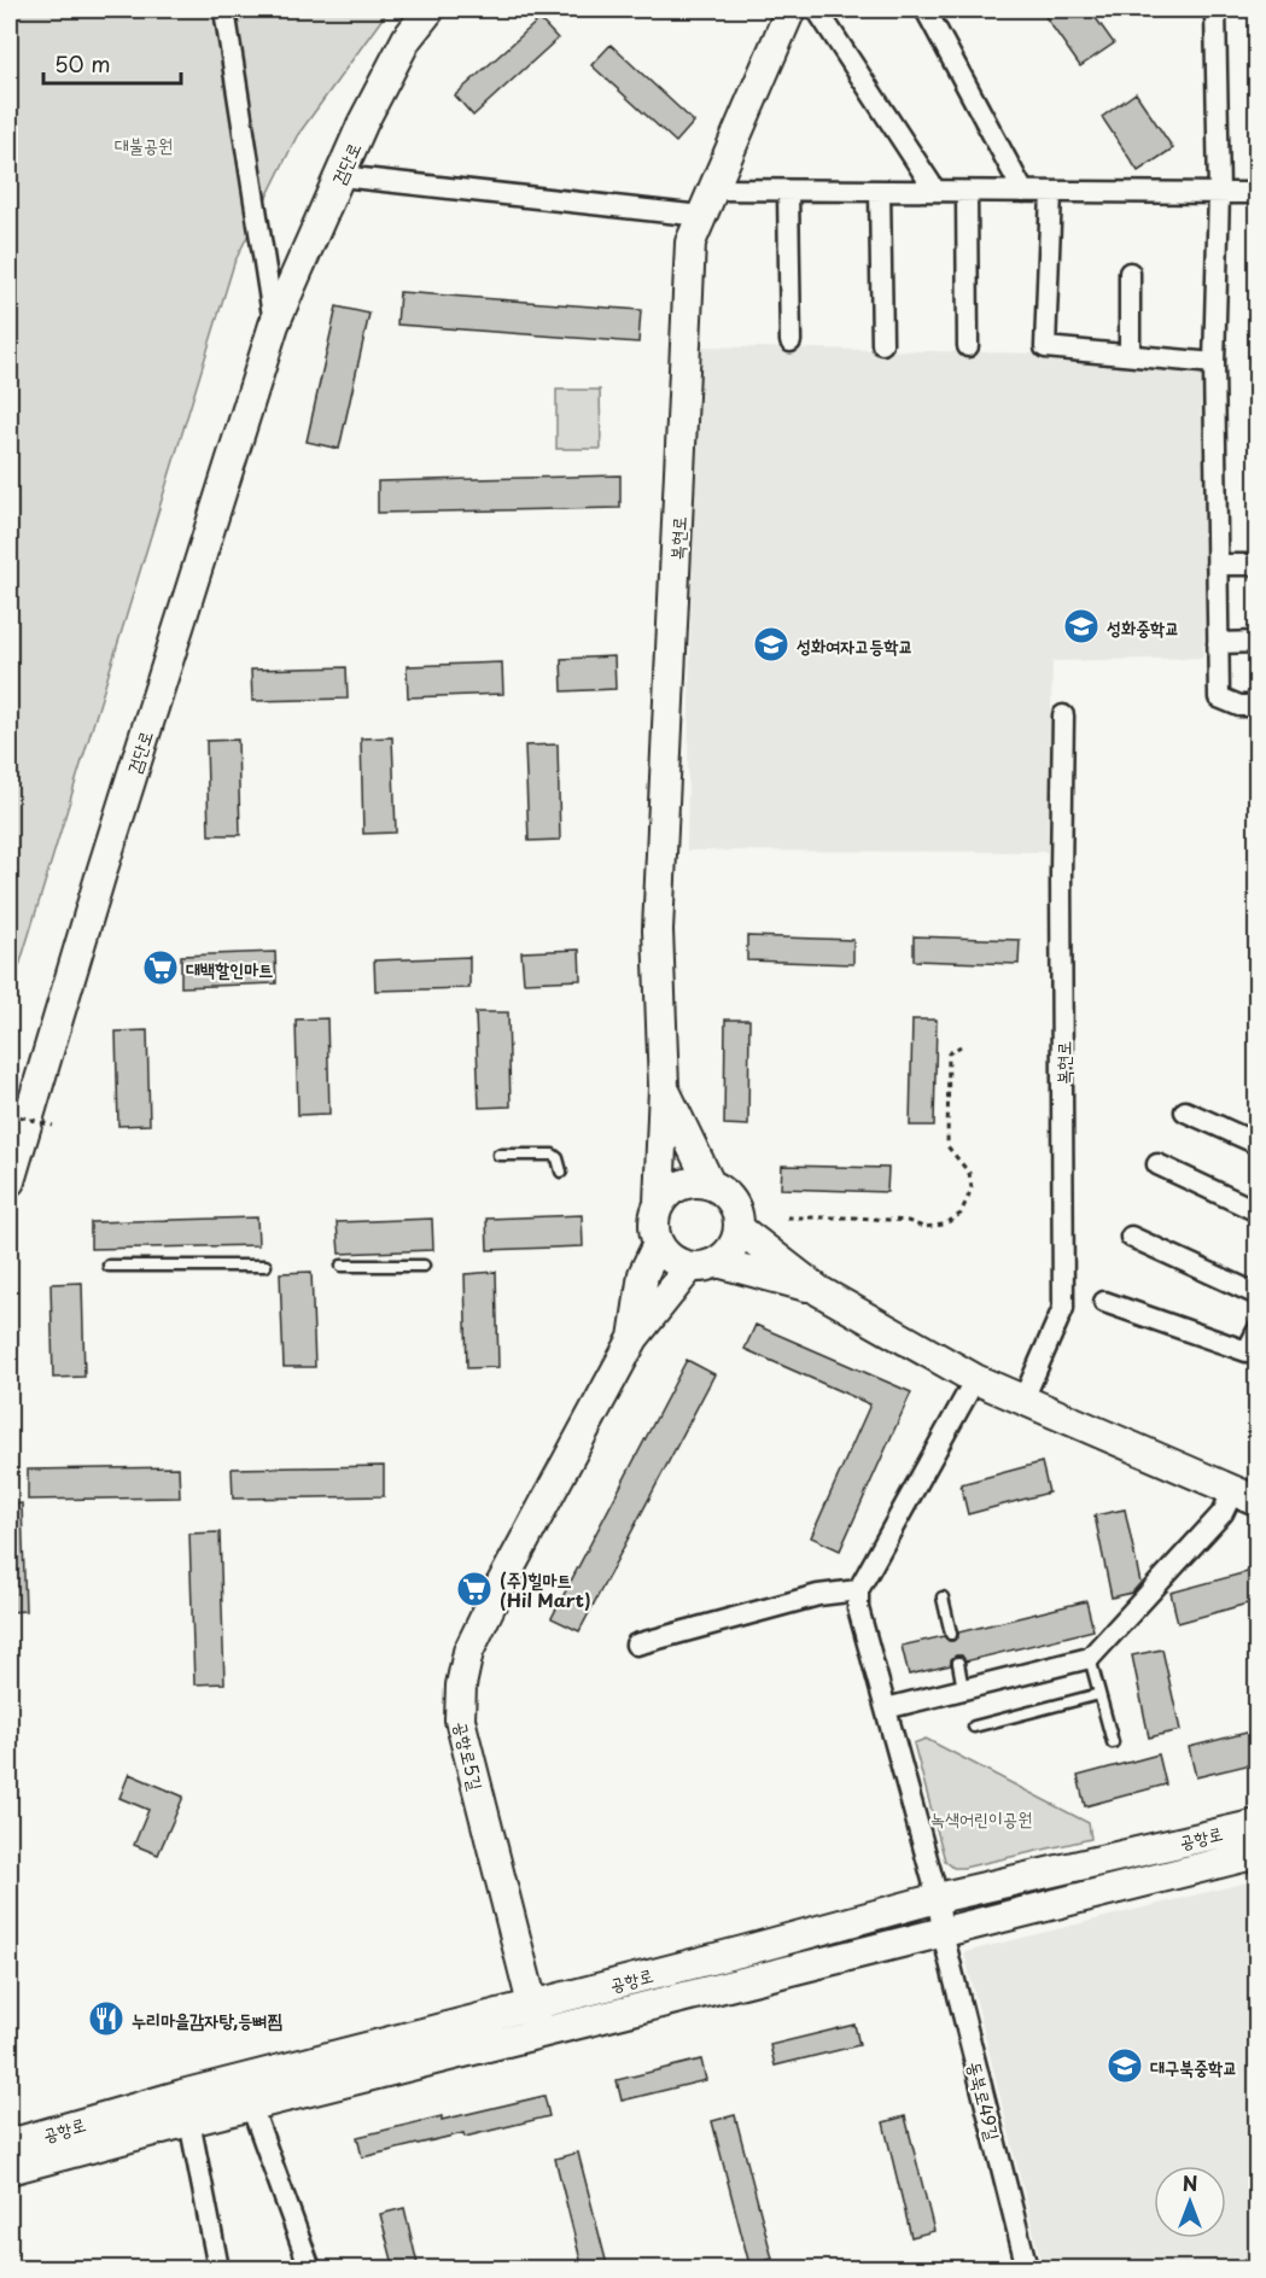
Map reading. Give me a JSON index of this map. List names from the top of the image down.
{
  "streets": {
    "main road": [
      "검단로",
      "복현로",
      "공항로5길",
      "공항로"
    ],
    "street": ["동북로49길"]
  },
  "crossings": [
    ["공항로5길", "공항로"],
    ["공항로", "동북로49길"]
  ],
  "parks": ["대불공원", "녹색어린이공원"],
  "places": {
    "school or university": ["성화중학교", "성화여자고등학교", "대구북중학교"],
    "supermarket": ["대백할인마트", "(주)힐마트 (Hil Mart)"],
    "restaurant": ["누리마을감자탕,등뼈찜"]
  },
  "scale_bar": "50 m",
  "north": "top"
}
